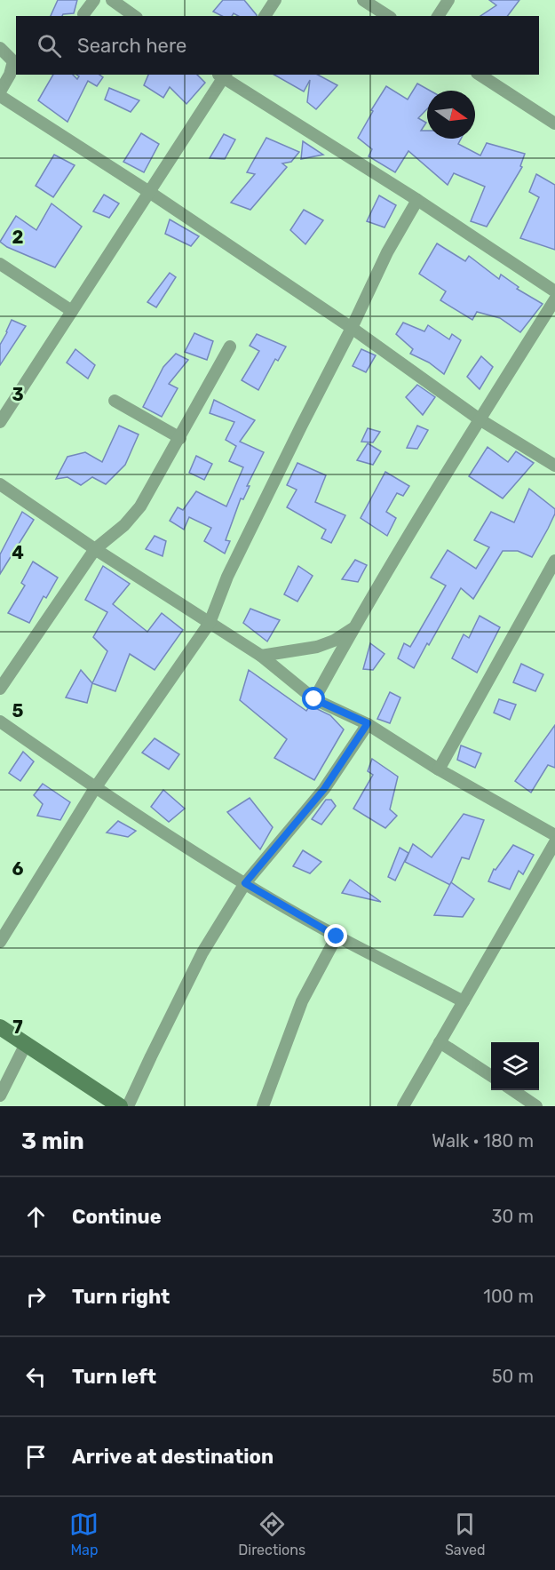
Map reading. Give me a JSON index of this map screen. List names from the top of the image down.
{
  "north": "right",
  "page": {
    "search": "Search here",
    "heading": ["3 min", "Walk · 180 m"],
    "list": [
      ["Continue", "30 m"],
      ["Turn right", "100 m"],
      ["Turn left", "50 m"],
      "Arrive at destination"
    ],
    "nav": ["Map", "Directions", "Saved"]
  },
  "grid": {
    "rows": [
      "2",
      "3",
      "4",
      "5",
      "6",
      "7"
    ]
  }
}
